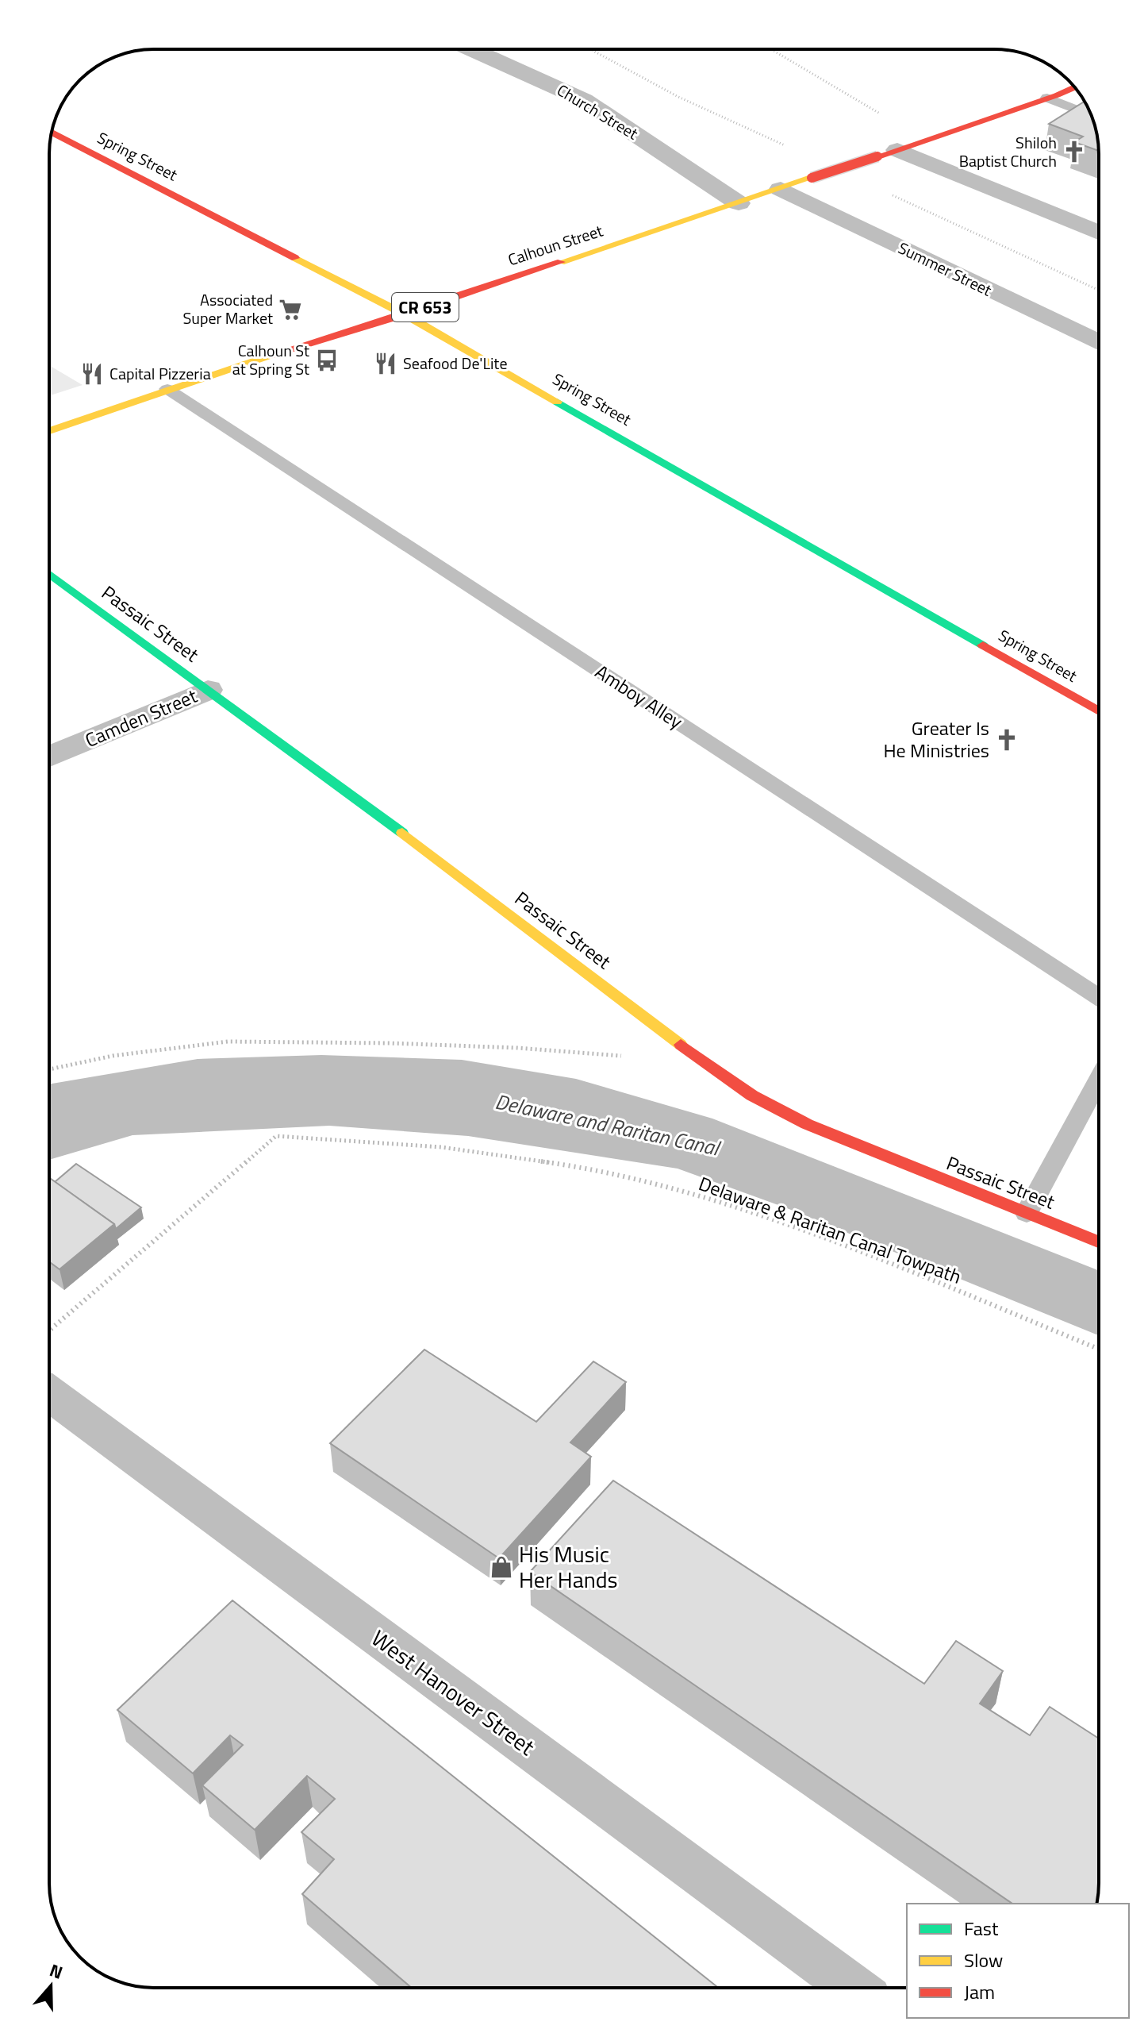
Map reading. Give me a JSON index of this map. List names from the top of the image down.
{
  "streets": {
    "street": [
      "Church Street",
      "Spring Street",
      "Calhoun Street",
      "Summer Street",
      "CR 653",
      "Passaic Street",
      "Camden Street",
      "West Hanover Street"
    ],
    "lane": ["Amboy Alley"],
    "path": ["Delaware & Raritan Canal Towpath"]
  },
  "crossings": [
    ["Church Street", "Calhoun Street"],
    ["Spring Street", "Calhoun Street"],
    ["Calhoun Street", "Summer Street"],
    ["Calhoun Street", "Amboy Alley"],
    ["Passaic Street", "Camden Street"]
  ],
  "water": ["Delaware and Raritan Canal"],
  "places": {
    "church": ["Shiloh Baptist Church", "Greater Is He Ministries"],
    "supermarket": ["Associated Super Market"],
    "bus stop": ["Calhoun St at Spring St"],
    "restaurant": ["Seafood De'Lite", "Capital Pizzeria"],
    "shop": ["His Music Her Hands"]
  },
  "legend": ["Fast", "Slow", "Jam"],
  "north": "top"
}
